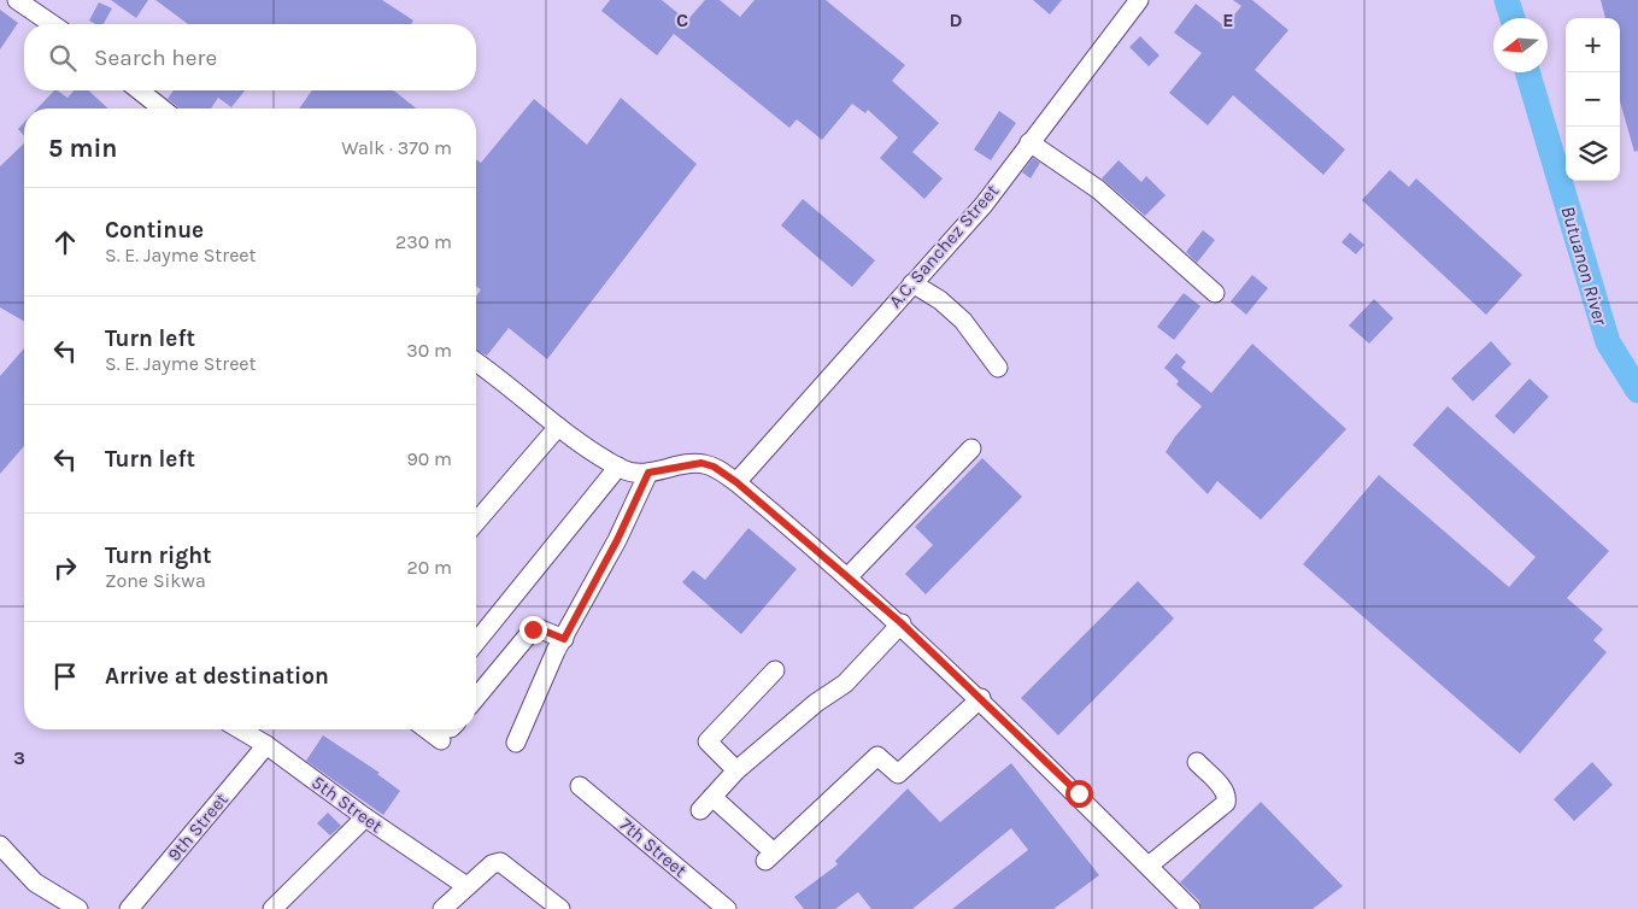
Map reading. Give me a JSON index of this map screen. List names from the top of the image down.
{
  "streets": {
    "street": [
      "A.C. Sanchez Street",
      "5th Street",
      "9th Street",
      "7th Street"
    ]
  },
  "crossings": [
    ["5th Street", "9th Street"]
  ],
  "water": ["Butuanon River"],
  "north": "left",
  "page": {
    "map_buttons": ["+", "−"],
    "search": "Search here",
    "heading": ["5 min", "Walk · 370 m"],
    "list": [
      ["Continue", "S. E. Jayme Street", "230 m"],
      ["Turn left", "S. E. Jayme Street", "30 m"],
      ["Turn left", "90 m"],
      ["Turn right", "Zone Sikwa", "20 m"],
      "Arrive at destination"
    ]
  },
  "grid": {
    "columns": ["C", "D", "E"],
    "rows": ["3"]
  }
}
